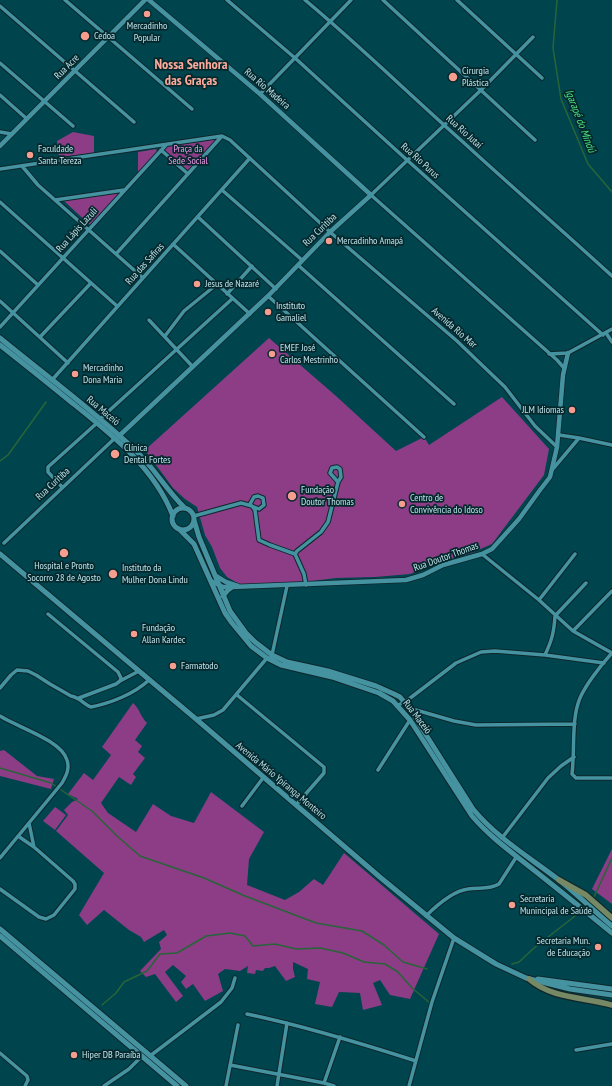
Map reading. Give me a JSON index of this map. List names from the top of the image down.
{
  "streets": {
    "main road": ["Rua Maceió", "Avenida Mário Ypiranga Monteiro"],
    "street": [
      "Rua Acre",
      "Rua Rio Madeira",
      "Rua Rio Jutaí",
      "Rua Rio Purus",
      "Rua Lápis Lazuli",
      "Rua Curitiba",
      "Rua das Safiras",
      "Avenida Rio Mar",
      "Rua Doutor Thomas"
    ]
  },
  "crossings": [
    ["Rua Rio Madeira", "Rua Curitiba"],
    ["Rua Rio Jutaí", "Rua Curitiba"],
    ["Rua Rio Purus", "Rua Curitiba"],
    ["Rua Curitiba", "Avenida Rio Mar"],
    ["Rua Curitiba", "Rua Maceió"],
    ["Rua das Safiras", "Avenida Rio Mar"],
    ["Rua das Safiras", "Rua Maceió"],
    ["Avenida Rio Mar", "Rua Doutor Thomas"],
    ["Rua Maceió", "Rua Doutor Thomas"]
  ],
  "districts": ["Nossa Senhora das Graças"],
  "water": ["Igarapé do Mindú"],
  "parks": ["Praça da Sede Social"],
  "places": [
    "Mercadinho Popular",
    "Cedoa",
    "Cirurgia Plástica",
    "Faculdade Santa Tereza",
    "Mercadinho Amapá",
    "Jesus de Nazaré",
    "Instituto Gamaliel",
    "EMEF José Carlos Mestrinho",
    "Mercadinho Dona Maria",
    "JLM Idiomas",
    "Clínica Dental Fortes",
    "Fundação Doutor Thomas",
    "Centro de Convivência do Idoso",
    "Hospital e Pronto Socorro 28 de Agosto",
    "Instituto da Mulher Dona Lindu",
    "Fundação Allan Kardec",
    "Farmatodo",
    "Secretaria Munincipal de Saúde",
    "Secretaria Mun. de Educação",
    "Hiper DB Paraíba"
  ]
}
